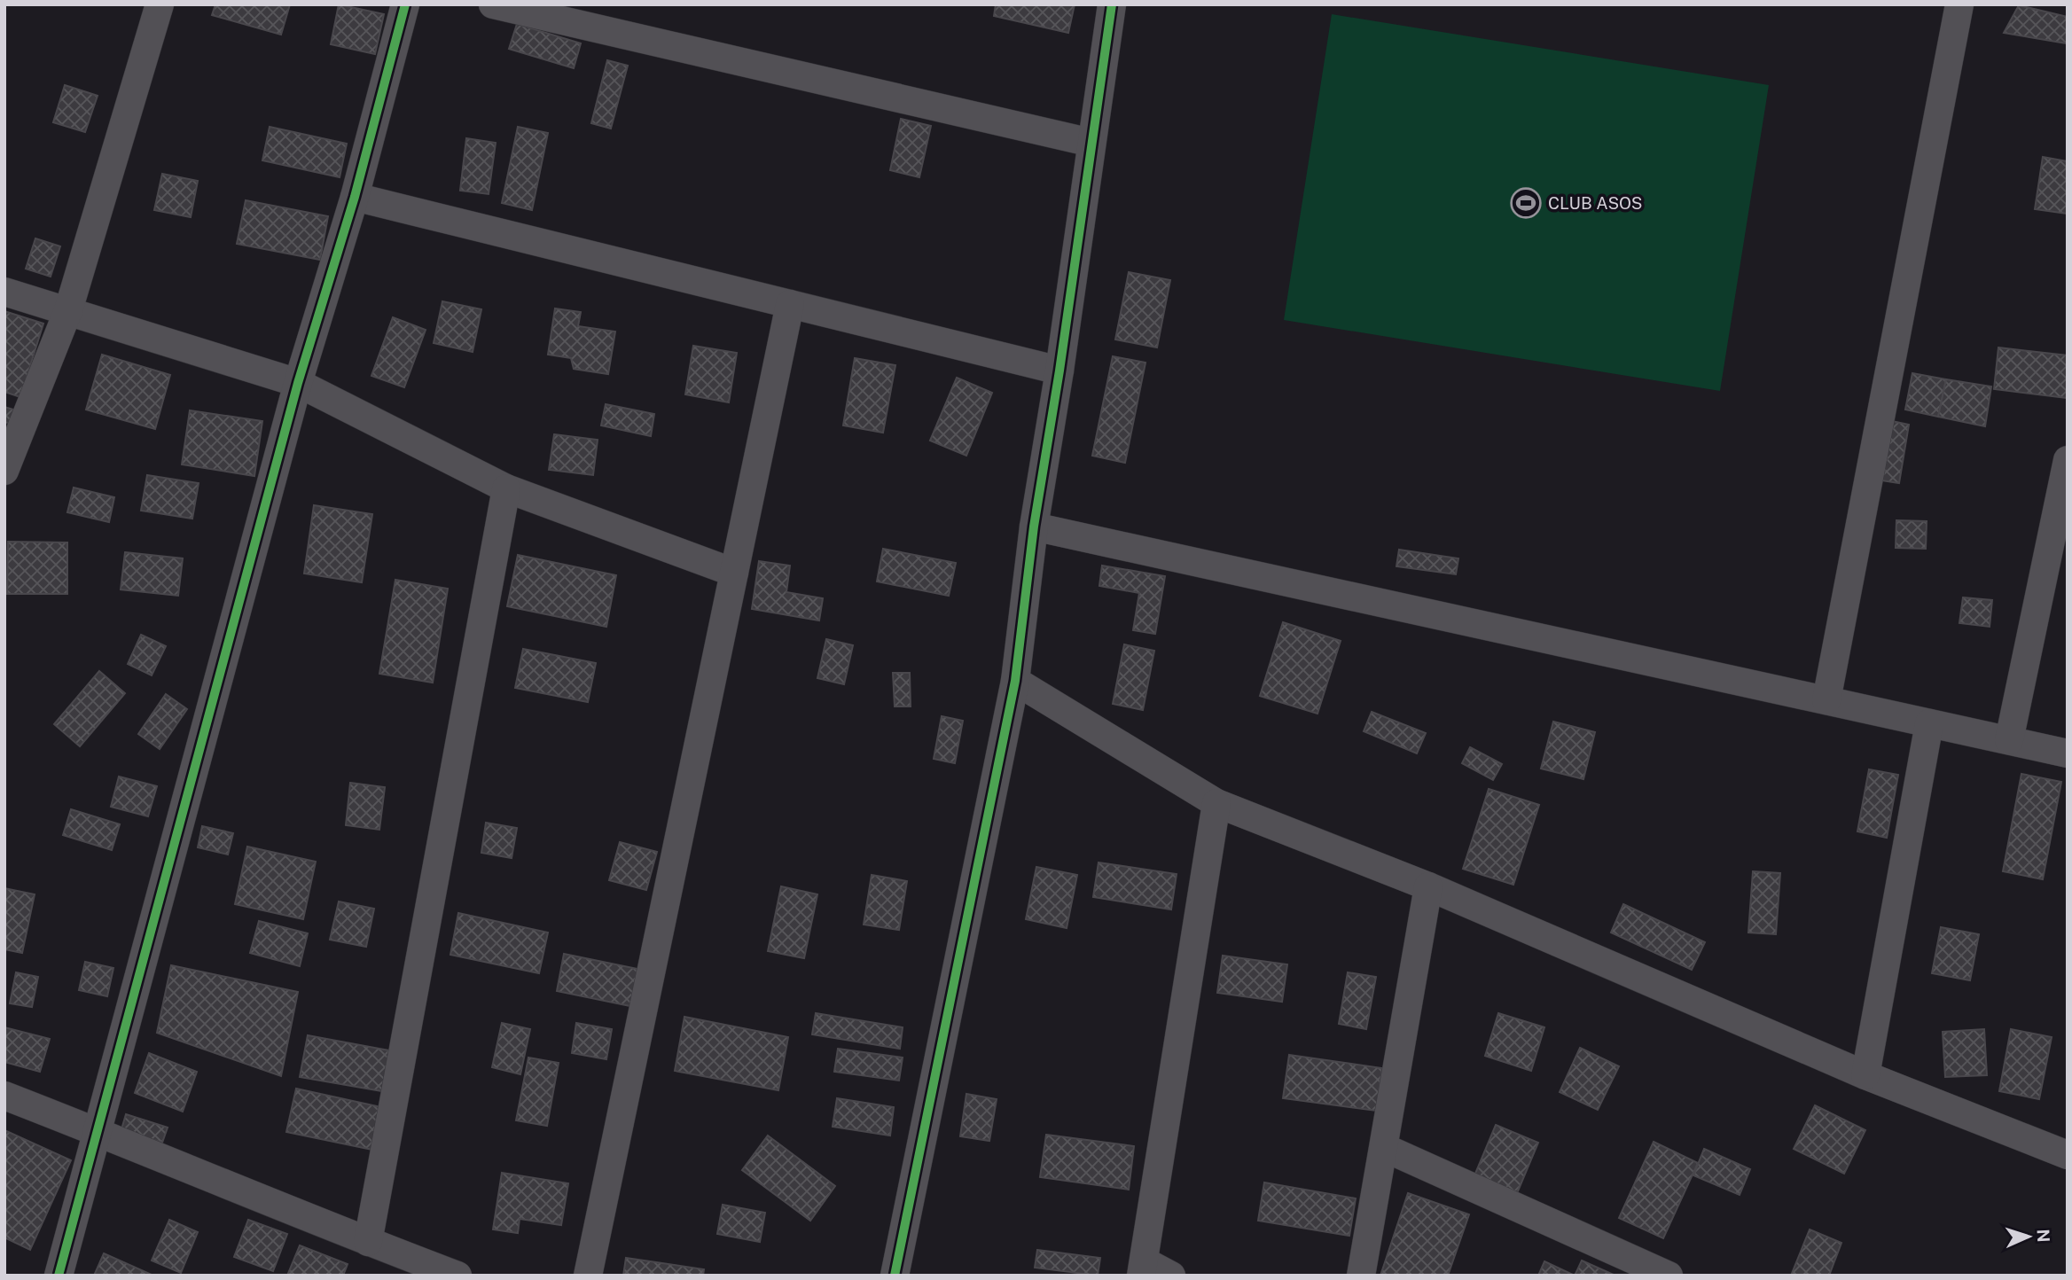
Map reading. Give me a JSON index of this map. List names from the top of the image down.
{
  "places": {
    "sports": ["CLUB ASOS"]
  },
  "north": "right"
}
